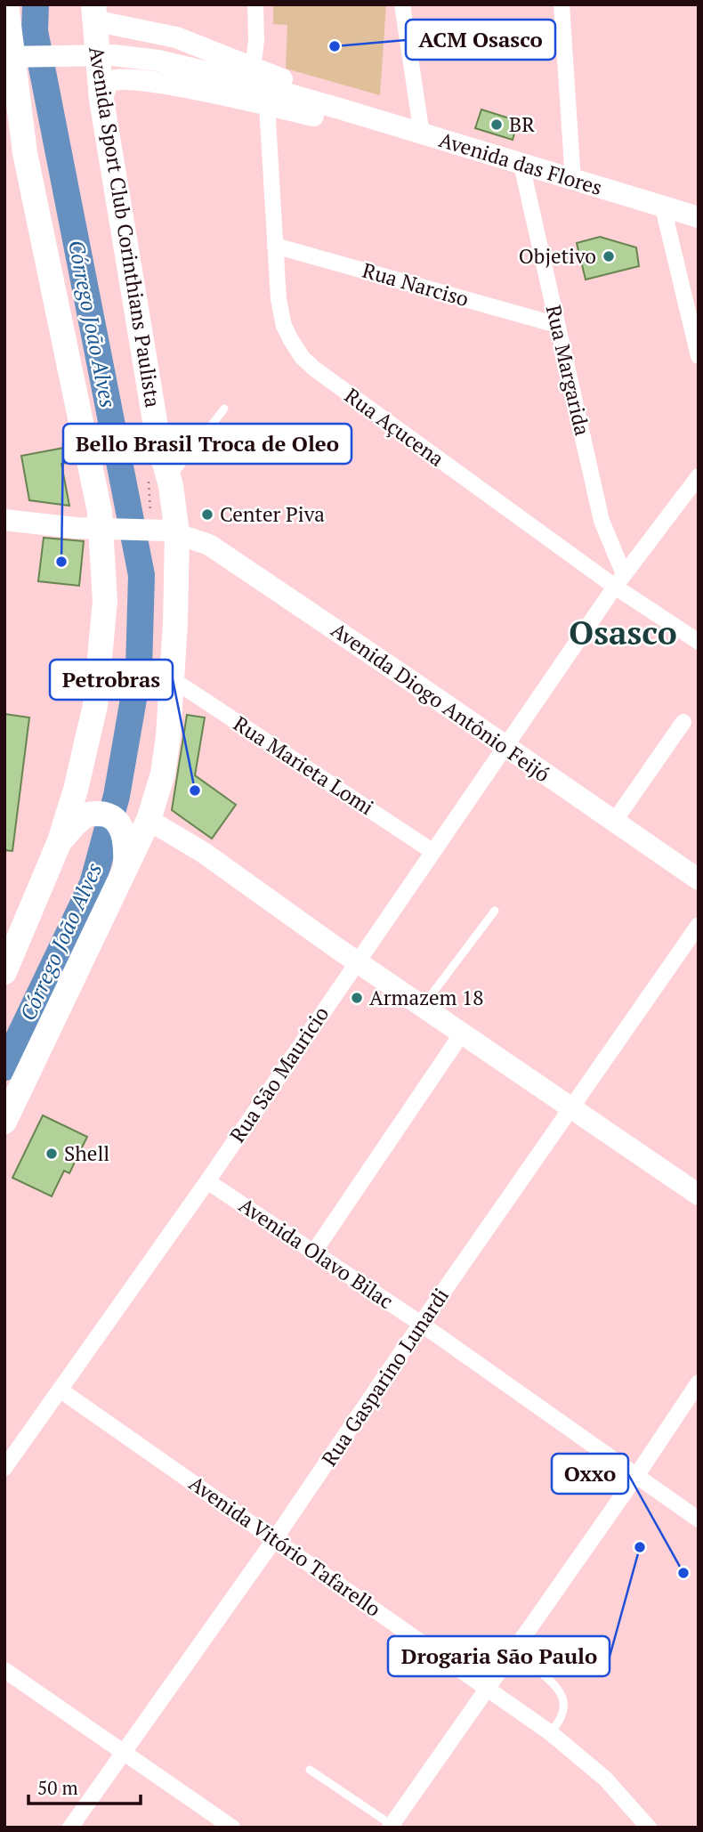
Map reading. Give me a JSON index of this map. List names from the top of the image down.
{
  "streets": {
    "main road": ["Avenida das Flores", "Avenida Sport Club Corinthians Paulista", "Avenida Diogo Antônio Feijó"],
    "street": [
      "Rua Narciso",
      "Rua Margarida",
      "Rua Açucena",
      "Rua Marieta Lomi",
      "Rua São Mauricio",
      "Avenida Olavo Bilac",
      "Rua Gasparino Lunardi",
      "Avenida Vitório Tafarello"
    ]
  },
  "crossings": [
    ["Avenida das Flores", "Avenida Sport Club Corinthians Paulista"],
    ["Avenida das Flores", "Rua Margarida"],
    ["Avenida das Flores", "Rua Açucena"],
    ["Avenida Sport Club Corinthians Paulista", "Avenida Diogo Antônio Feijó"],
    ["Avenida Sport Club Corinthians Paulista", "Rua Marieta Lomi"],
    ["Rua Narciso", "Rua Margarida"],
    ["Rua Narciso", "Rua Açucena"],
    ["Rua Margarida", "Rua Açucena"],
    ["Rua Margarida", "Rua São Mauricio"],
    ["Rua Açucena", "Rua São Mauricio"],
    ["Avenida Diogo Antônio Feijó", "Rua São Mauricio"],
    ["Rua Marieta Lomi", "Rua São Mauricio"],
    ["Rua São Mauricio", "Avenida Olavo Bilac"],
    ["Rua São Mauricio", "Avenida Vitório Tafarello"],
    ["Avenida Olavo Bilac", "Rua Gasparino Lunardi"],
    ["Rua Gasparino Lunardi", "Avenida Vitório Tafarello"]
  ],
  "districts": ["Osasco"],
  "water": ["Córrego João Alves"],
  "places": [
    "ACM Osasco",
    "BR",
    "Objetivo",
    "Center Piva",
    "Bello Brasil Troca de Oleo",
    "Petrobras",
    "Armazem 18",
    "Shell",
    "Drogaria São Paulo",
    "Oxxo"
  ],
  "scale_bar": "50 m"
}
